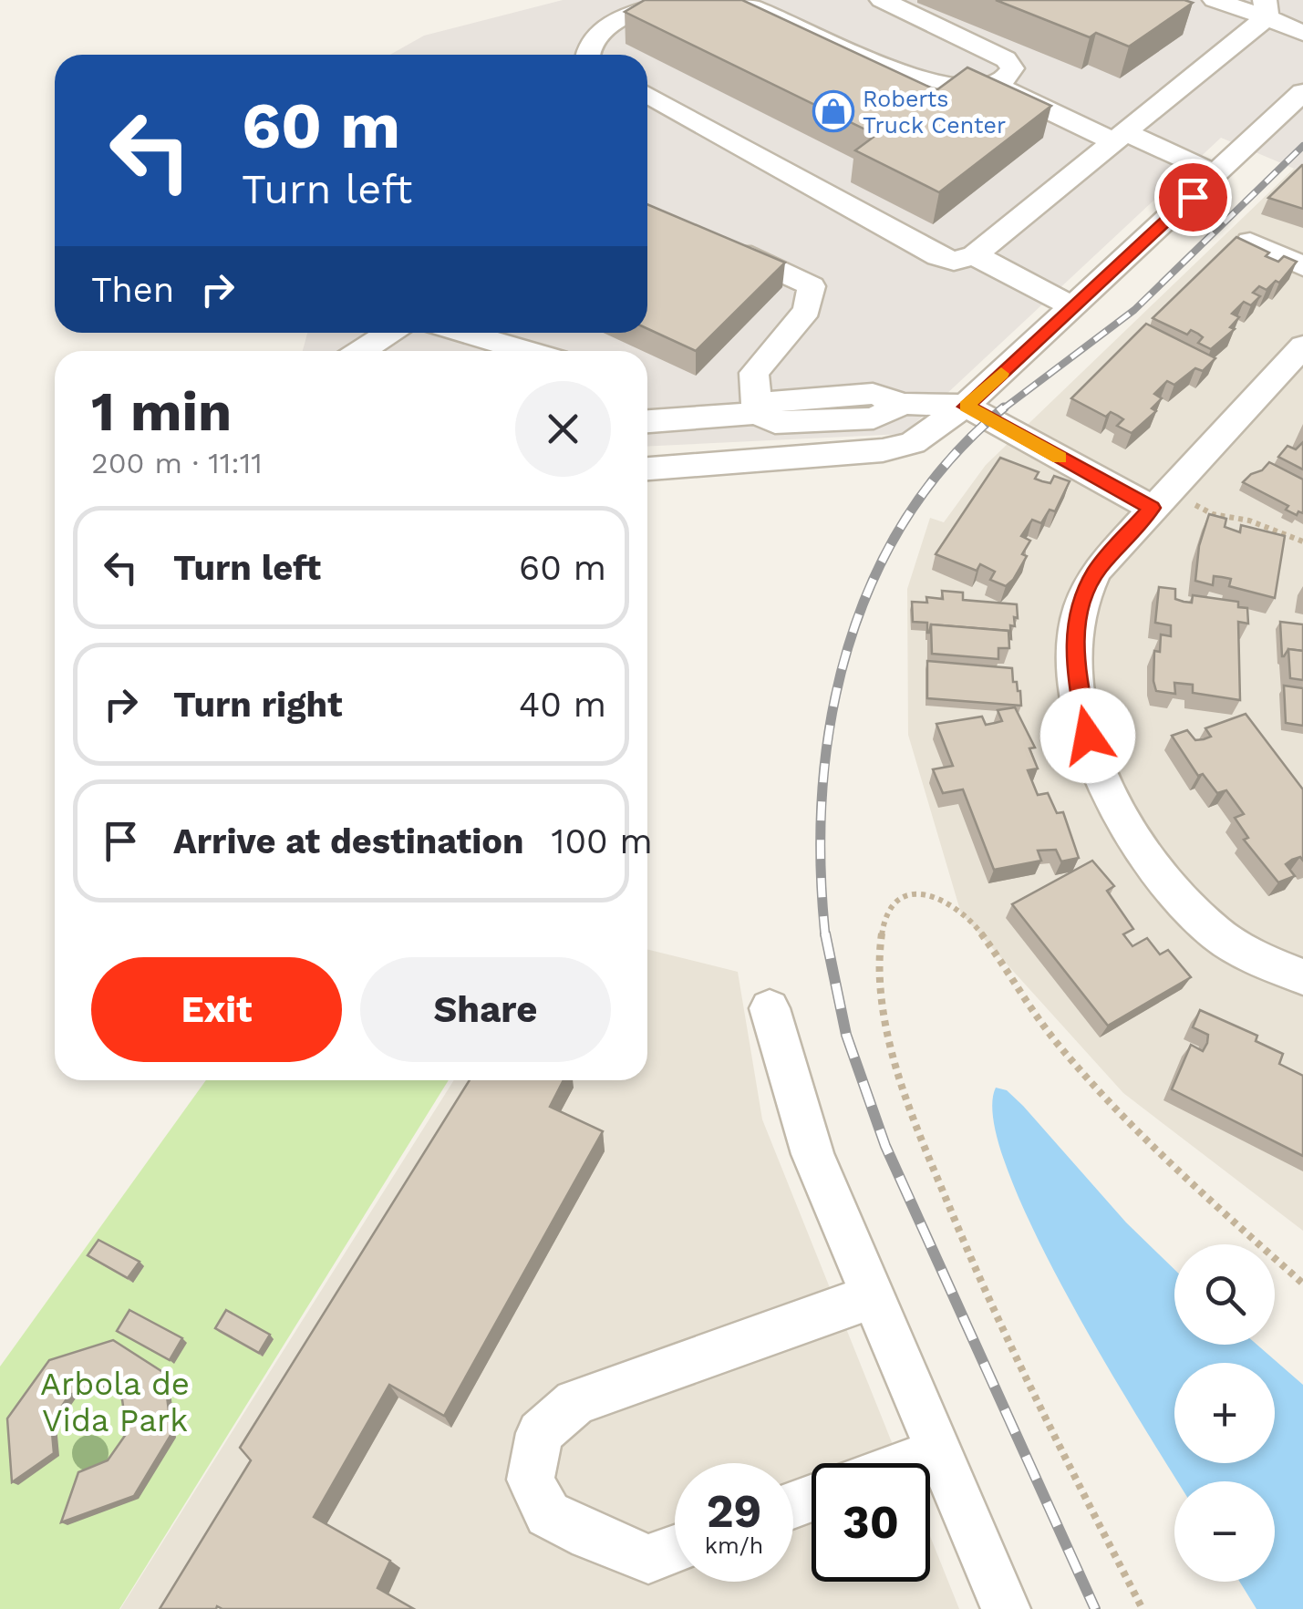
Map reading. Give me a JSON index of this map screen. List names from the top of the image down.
{
  "parks": ["Arbola de Vida Park"],
  "places": {
    "shop": ["Roberts Truck Center"]
  },
  "page": {
    "turn": ["60 m", "Turn left"],
    "then": "Then",
    "heading": ["1 min", "200 m · 11:11"],
    "list": [
      {
        "name": "Turn left",
        "value": "60 m"
      },
      {
        "name": "Turn right",
        "value": "40 m"
      },
      {
        "name": "Arrive at destination",
        "value": "100 m"
      }
    ],
    "buttons": ["Exit", "Share"],
    "map_buttons": ["+", "−"],
    "speed": "29 km/h",
    "limit": "30"
  }
}
